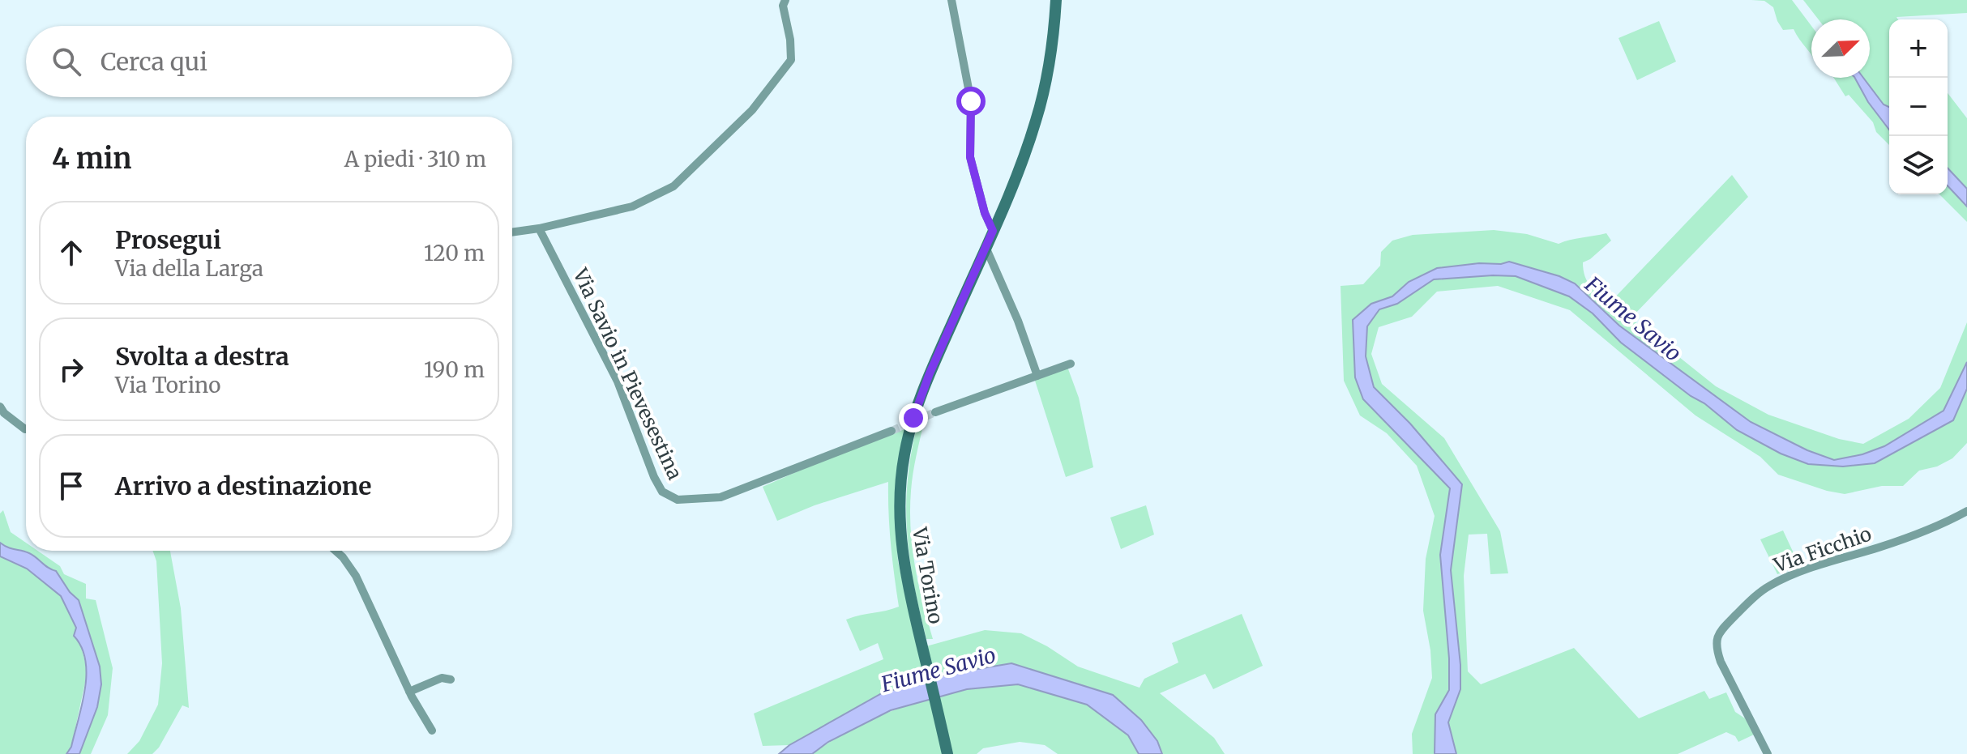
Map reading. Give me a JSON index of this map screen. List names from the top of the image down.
{
  "streets": {
    "main road": ["Via Torino"],
    "street": ["Via Savio in Pievesestina", "Via Ficchio"]
  },
  "water": ["Fiume Savio"],
  "north": "top right",
  "page": {
    "map_buttons": ["+", "−"],
    "search": "Cerca qui",
    "heading": ["4 min", "A piedi · 310 m"],
    "list": [
      ["Prosegui", "Via della Larga", "120 m"],
      ["Svolta a destra", "Via Torino", "190 m"],
      "Arrivo a destinazione"
    ]
  }
}
